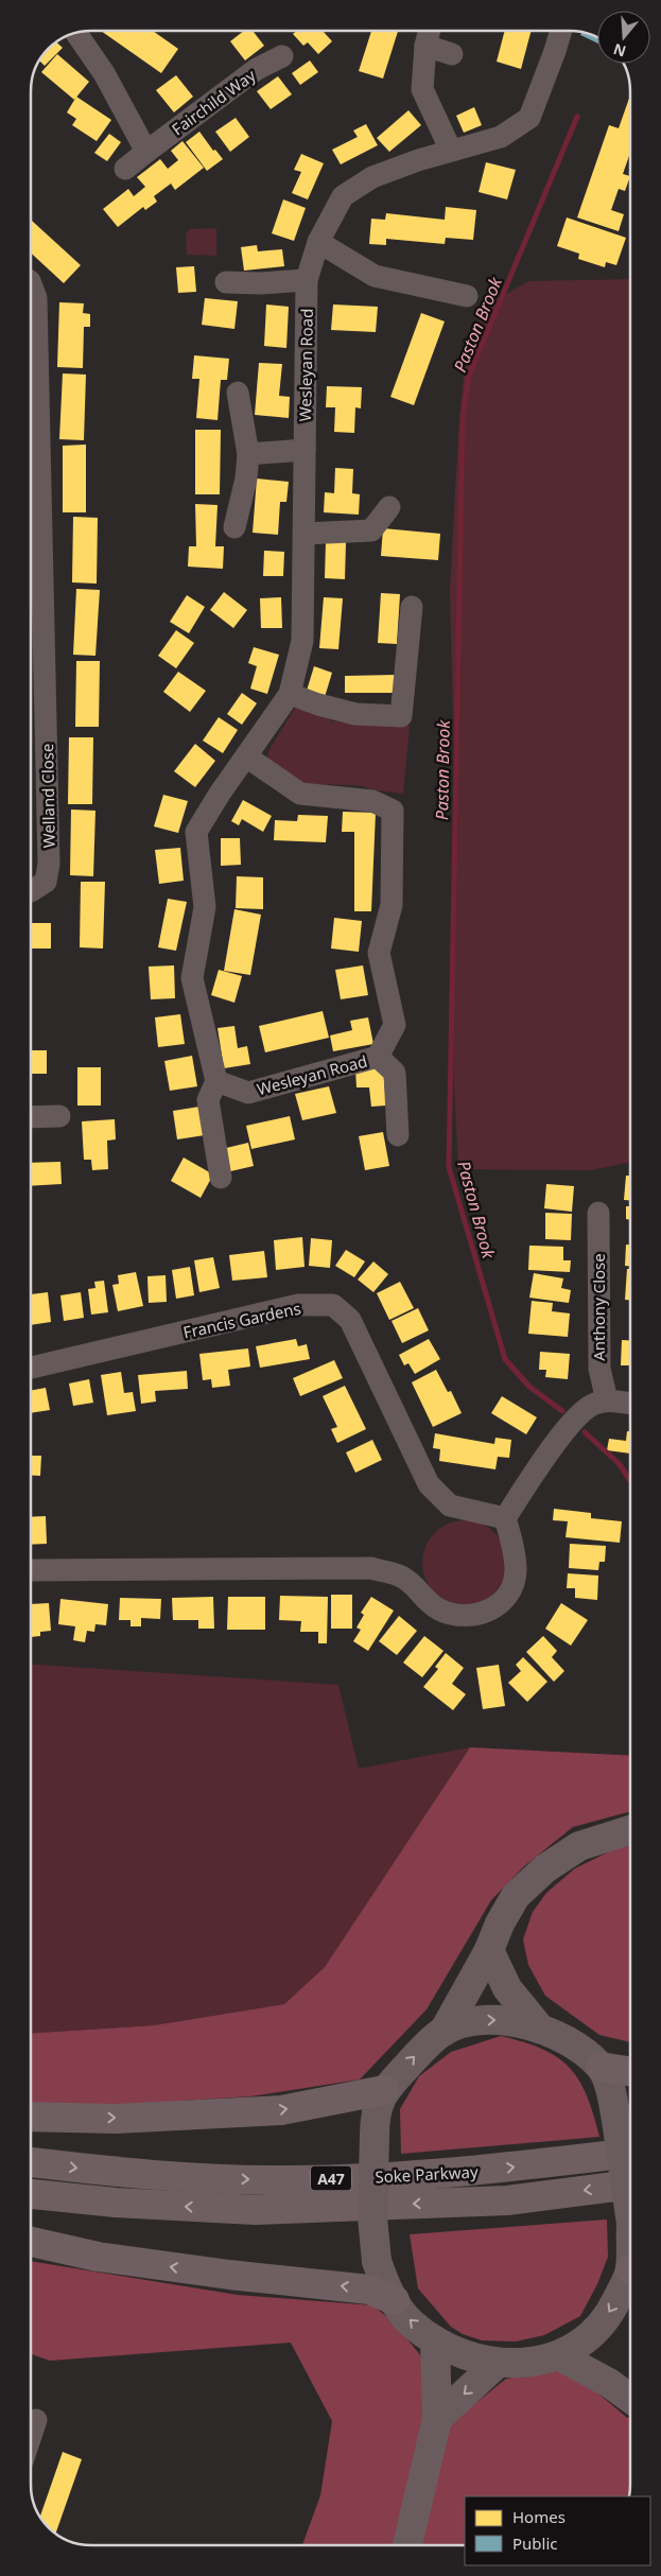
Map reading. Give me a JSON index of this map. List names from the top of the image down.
{
  "streets": {
    "highway": ["Soke Parkway", "A47"],
    "street": [
      "Fairchild Way",
      "Wesleyan Road",
      "Welland Close",
      "Anthony Close",
      "Francis Gardens"
    ]
  },
  "water": ["Paston Brook"],
  "legend": ["Homes", "Public"],
  "north": "bottom"
}
